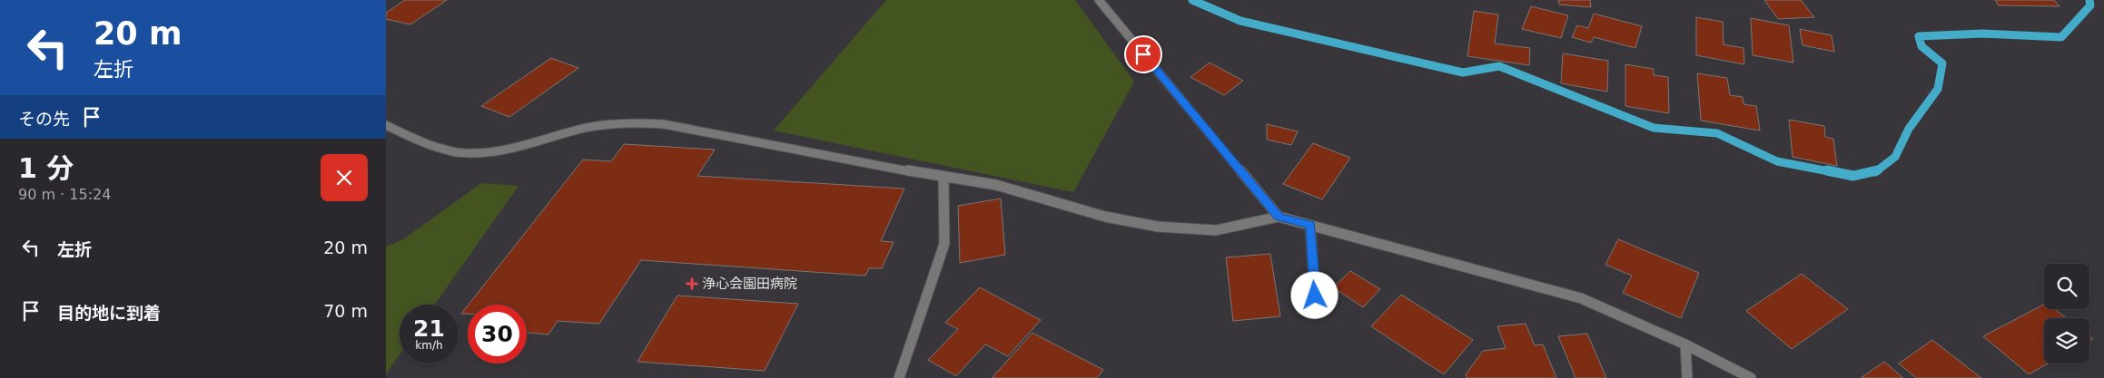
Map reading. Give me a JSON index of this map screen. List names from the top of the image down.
{
  "places": {
    "health": ["浄心会園田病院"]
  },
  "page": {
    "turn": ["20 m", "左折"],
    "then": "その先",
    "heading": ["1 分", "90 m · 15:24"],
    "list": [
      {
        "name": "左折",
        "value": "20 m"
      },
      {
        "name": "目的地に到着",
        "value": "70 m"
      }
    ],
    "speed": "21 km/h",
    "limit": "30"
  }
}
